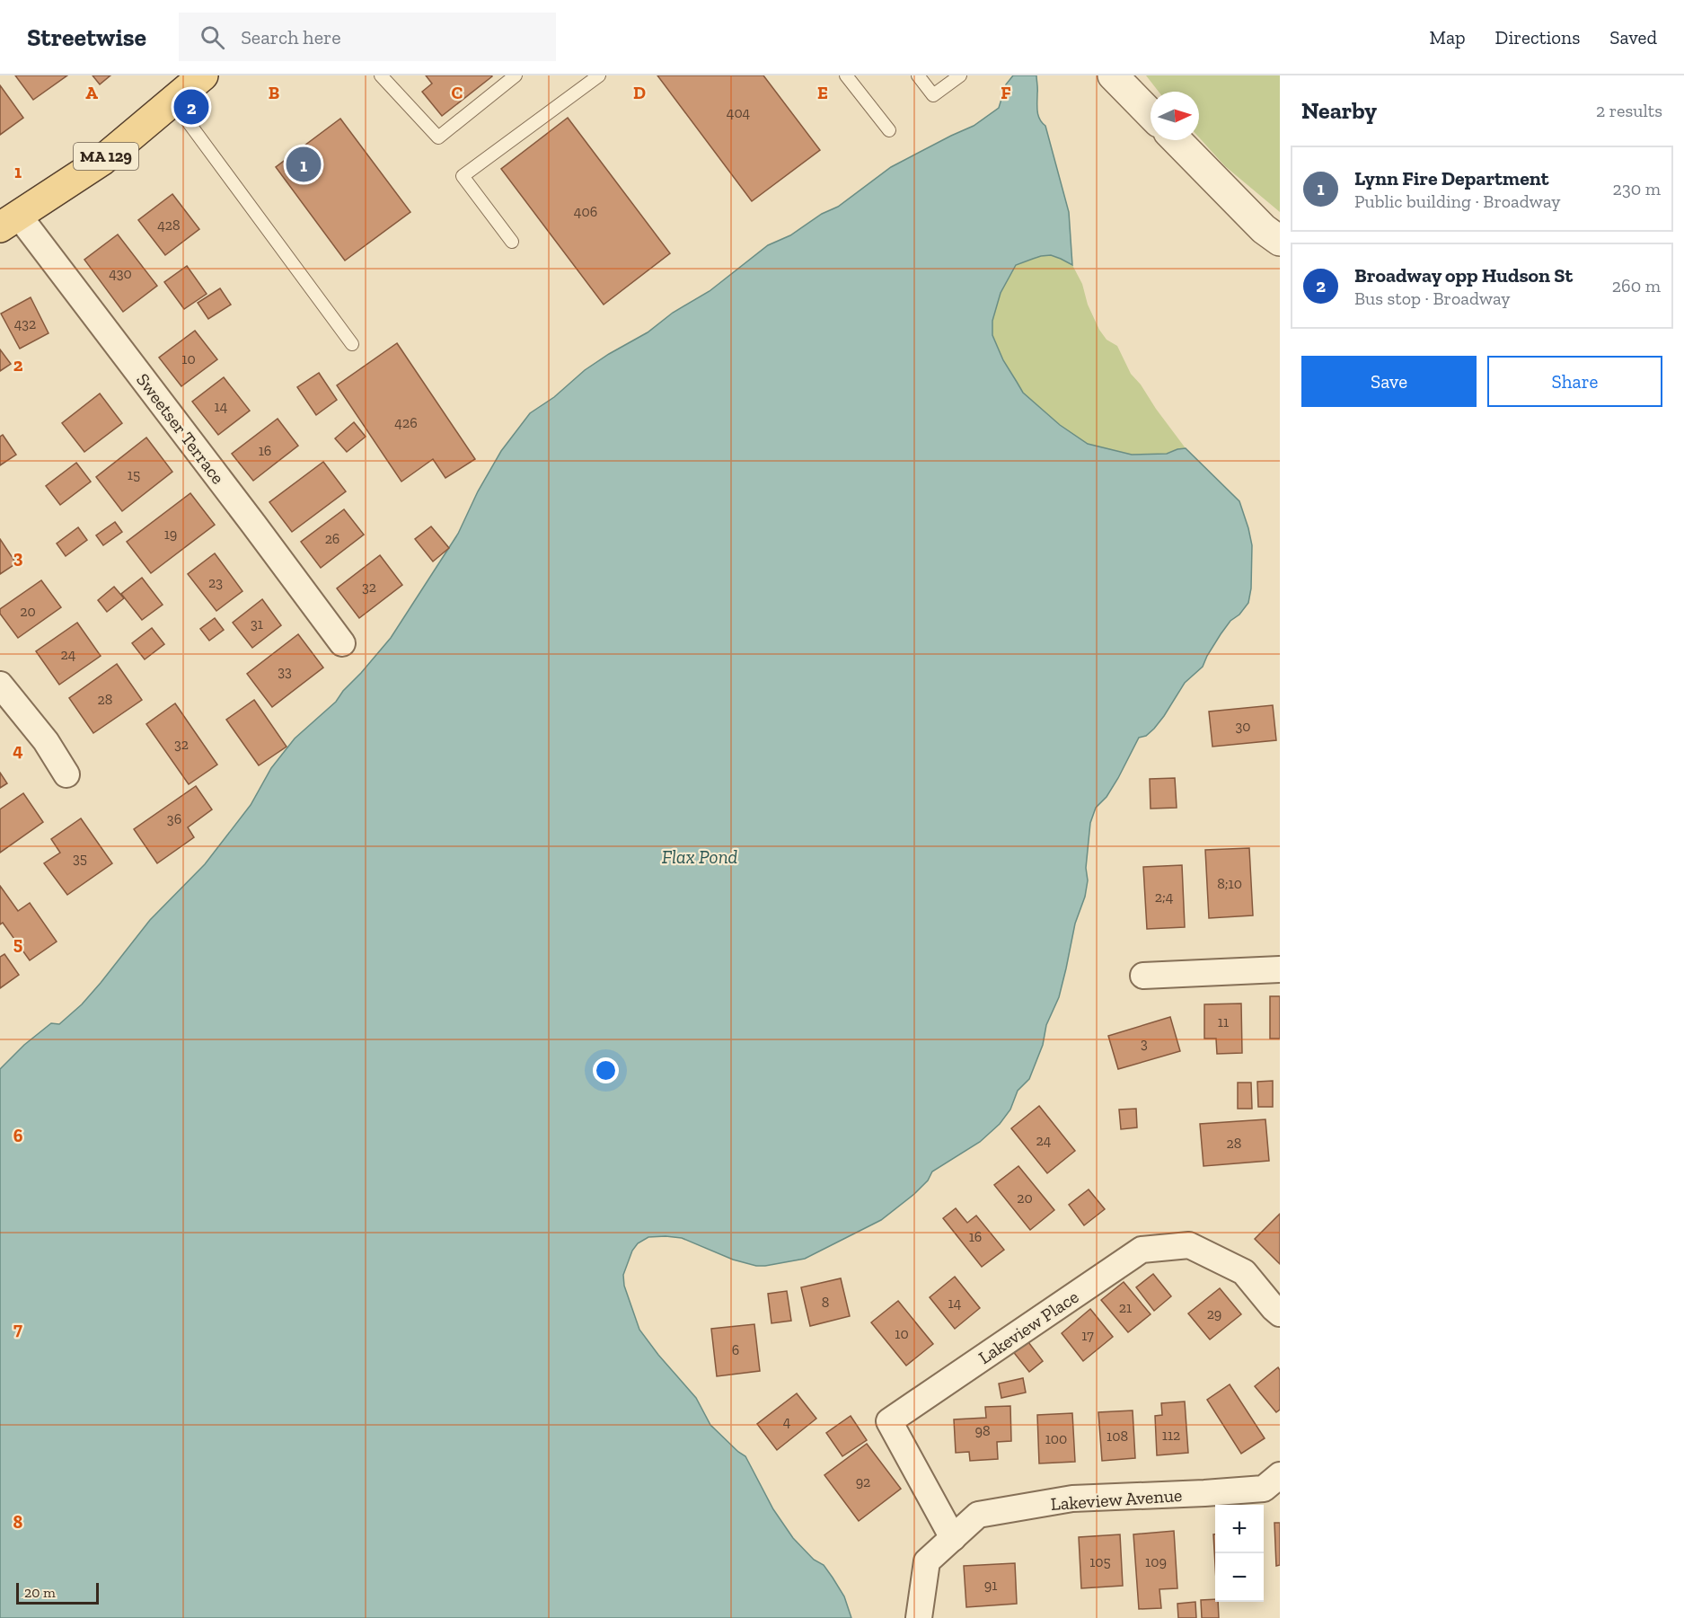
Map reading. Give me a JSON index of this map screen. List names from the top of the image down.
{
  "streets": {
    "main road": ["MA 129"],
    "street": ["Sweetser Terrace", "Lakeview Place", "Lakeview Avenue"]
  },
  "crossings": [
    ["MA 129", "Sweetser Terrace"],
    ["Lakeview Place", "Lakeview Avenue"]
  ],
  "water": ["Flax Pond"],
  "house_numbers": [
    "404",
    "406",
    "428",
    "430",
    "432",
    "10",
    "14",
    "426",
    "16",
    "15",
    "19",
    "26",
    "23",
    "32",
    "20",
    "31",
    "24",
    "33",
    "28",
    "30",
    "32",
    "36",
    "35",
    "8;10",
    "2;4",
    "11",
    "3",
    "24",
    "28",
    "20",
    "16",
    "8",
    "14",
    "21",
    "29",
    "10",
    "17",
    "6",
    "4",
    "98",
    "112",
    "108",
    "100",
    "92",
    "105",
    "109",
    "91"
  ],
  "scale_bar": "20 m",
  "north": "right",
  "page": {
    "header": "Streetwise",
    "search": "Search here",
    "nav": ["Map", "Directions", "Saved"],
    "heading": ["Nearby", "2 results"],
    "pins": ["2", "1"],
    "list": [
      {
        "mark": "1",
        "name": "Lynn Fire Department",
        "note": "Public building · Broadway",
        "value": "230 m"
      },
      {
        "mark": "2",
        "name": "Broadway opp Hudson St",
        "note": "Bus stop · Broadway",
        "value": "260 m"
      }
    ],
    "buttons": ["Save", "Share"],
    "map_buttons": ["+", "−"],
    "scale": "20 m"
  },
  "grid": {
    "columns": [
      "A",
      "B",
      "C",
      "D",
      "E",
      "F"
    ],
    "rows": [
      "1",
      "2",
      "3",
      "4",
      "5",
      "6",
      "7",
      "8"
    ]
  }
}
